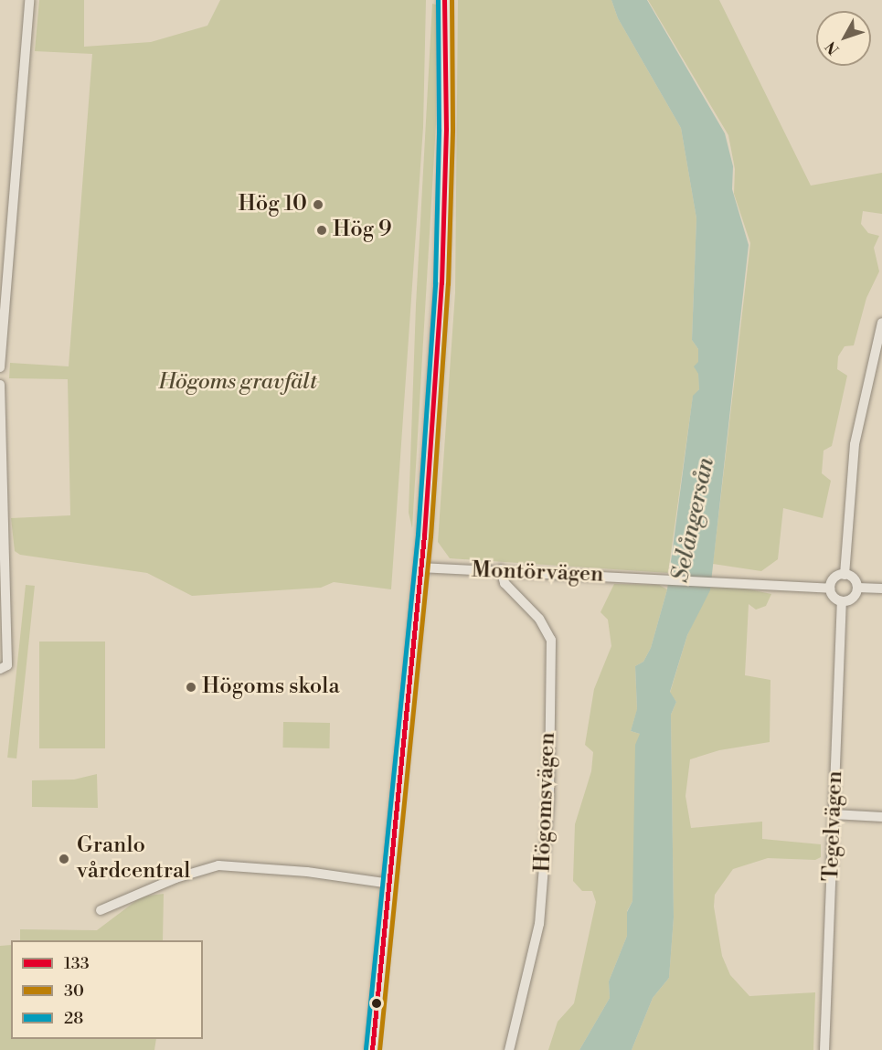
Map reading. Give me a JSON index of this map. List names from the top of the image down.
{
  "streets": {
    "street": ["Montörvägen", "Högomsvägen", "Tegelvägen"]
  },
  "crossings": [
    ["Montörvägen", "Högomsvägen"],
    ["Montörvägen", "Tegelvägen"]
  ],
  "water": ["Selångersån"],
  "parks": ["Högoms gravfält"],
  "places": [
    "Hög 10",
    "Hög 9",
    "Högoms skola",
    "Granlo vårdcentral"
  ],
  "lines": ["transit line 133", "transit line 30", "transit line 28"],
  "legend": ["133", "30", "28"],
  "north": "bottom left"
}
